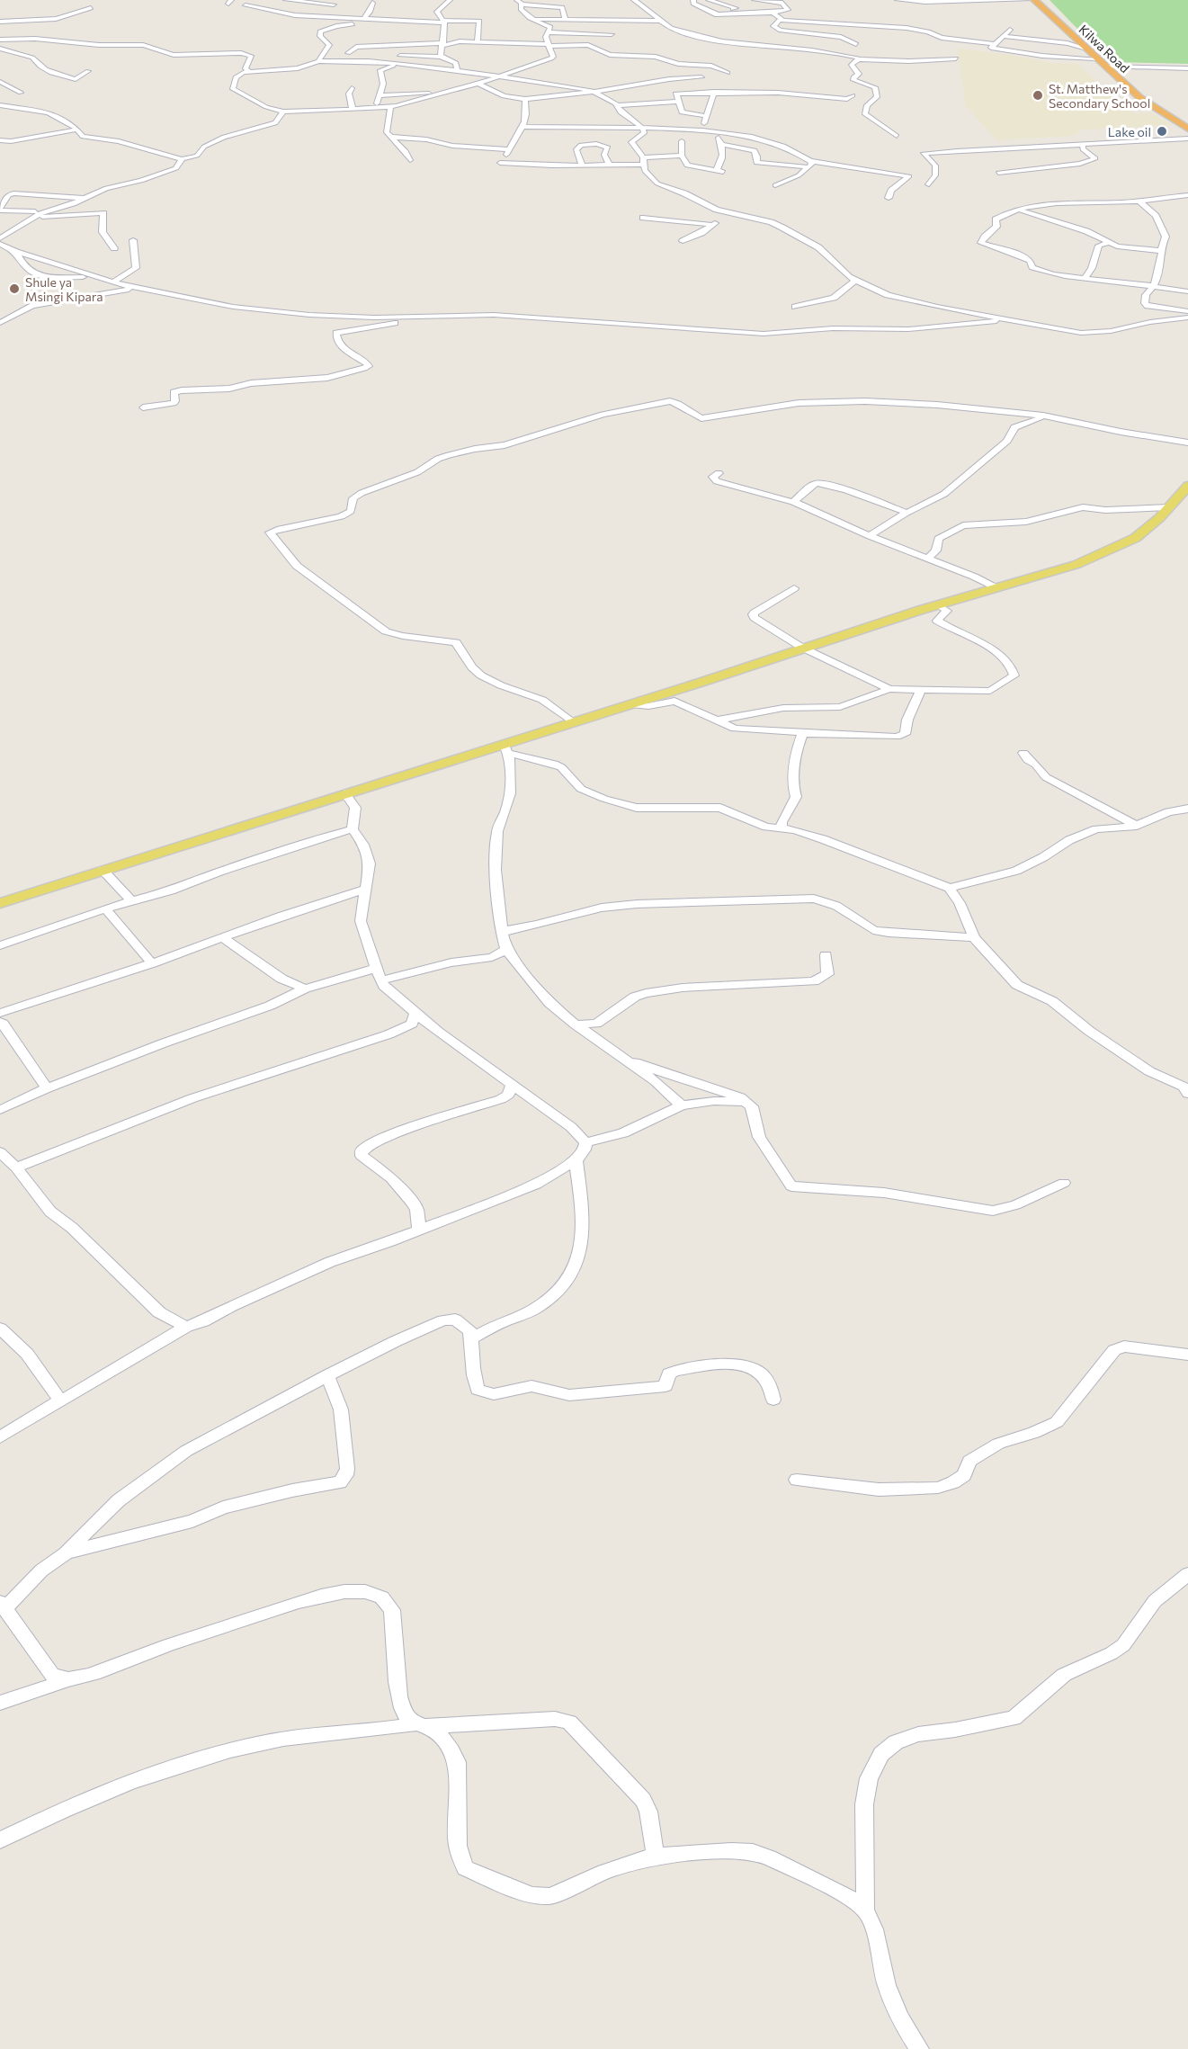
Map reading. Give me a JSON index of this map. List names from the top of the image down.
{
  "streets": {
    "highway": ["Kilwa Road"]
  },
  "places": ["St. Matthew's Secondary School", "Lake oil", "Shule ya Msingi Kipara"]
}
